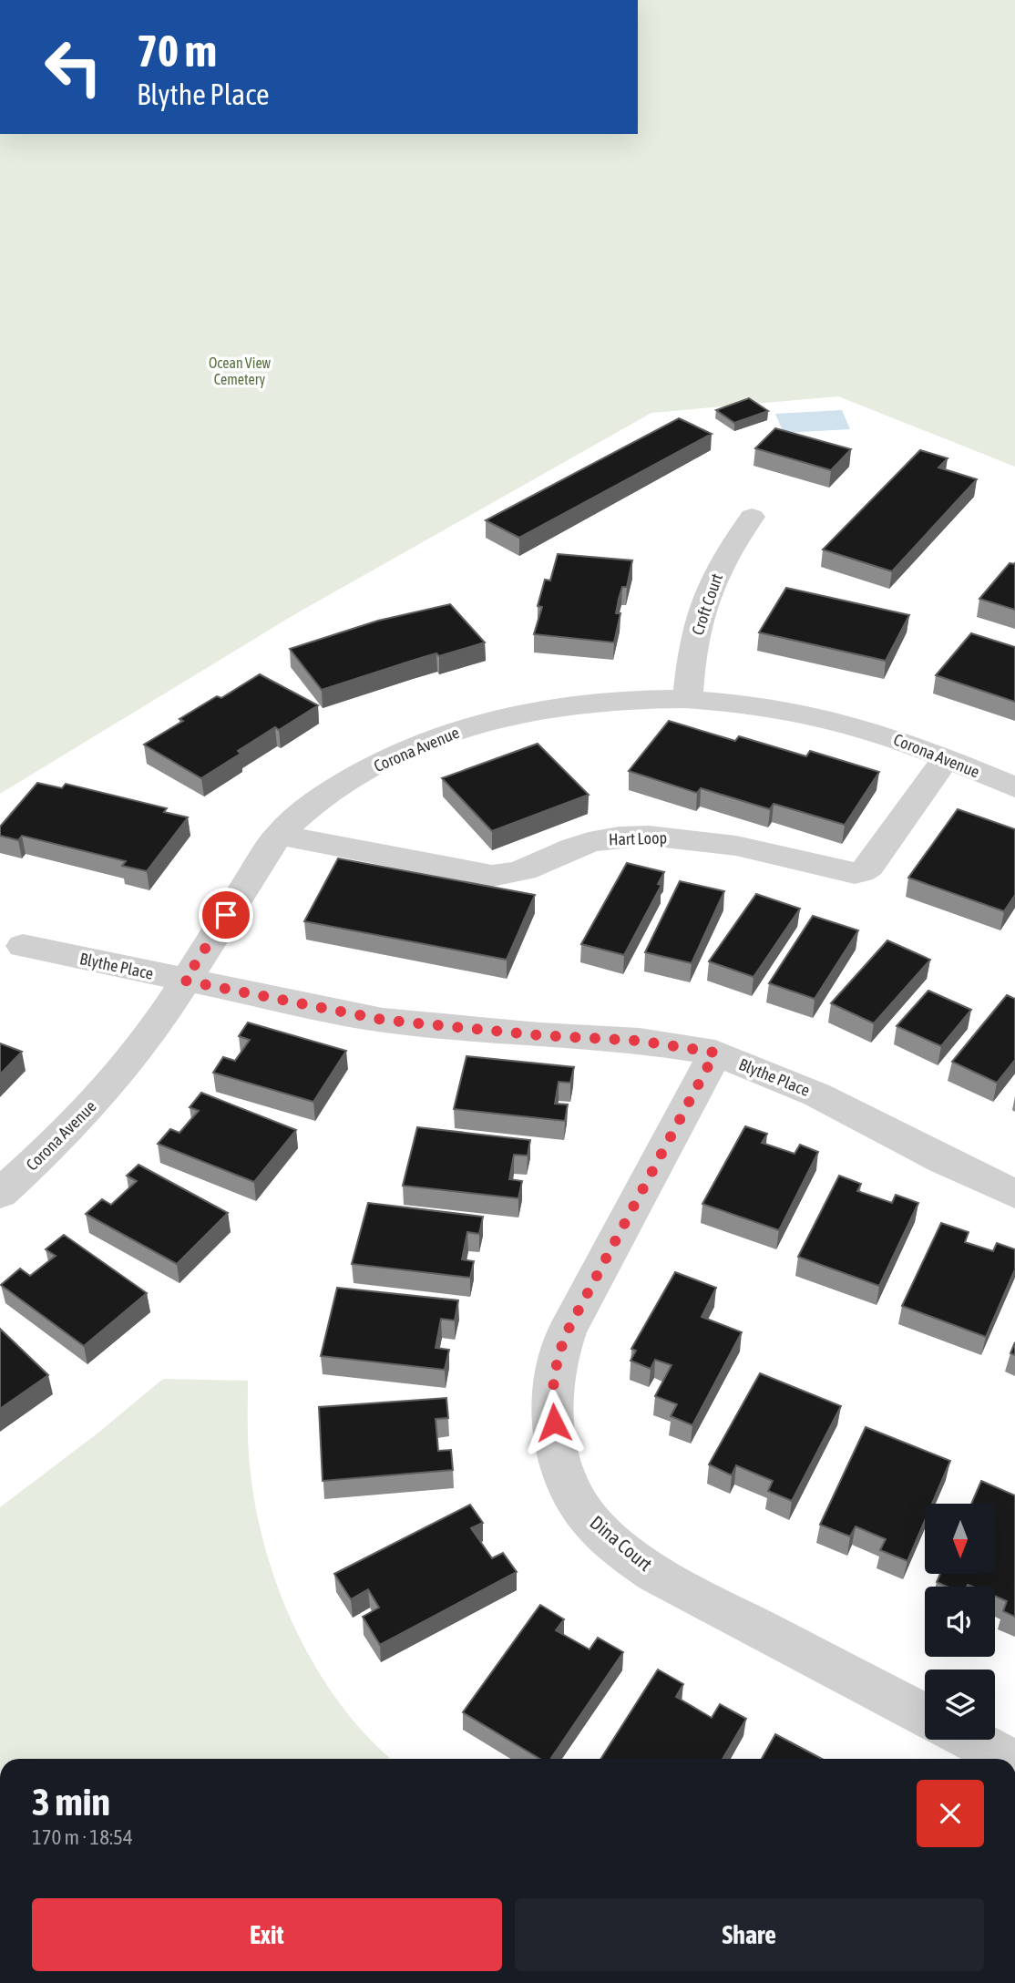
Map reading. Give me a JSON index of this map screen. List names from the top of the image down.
{
  "streets": {
    "street": [
      "Croft Court",
      "Corona Avenue",
      "Hart Loop",
      "Blythe Place",
      "Dina Court"
    ]
  },
  "crossings": [
    ["Croft Court", "Corona Avenue"],
    ["Corona Avenue", "Hart Loop"],
    ["Corona Avenue", "Blythe Place"],
    ["Blythe Place", "Dina Court"]
  ],
  "parks": ["Ocean View Cemetery"],
  "north": "bottom",
  "page": {
    "turn": ["70 m", "Blythe Place"],
    "heading": ["3 min", "170 m · 18:54"],
    "buttons": ["Exit", "Share"]
  }
}
